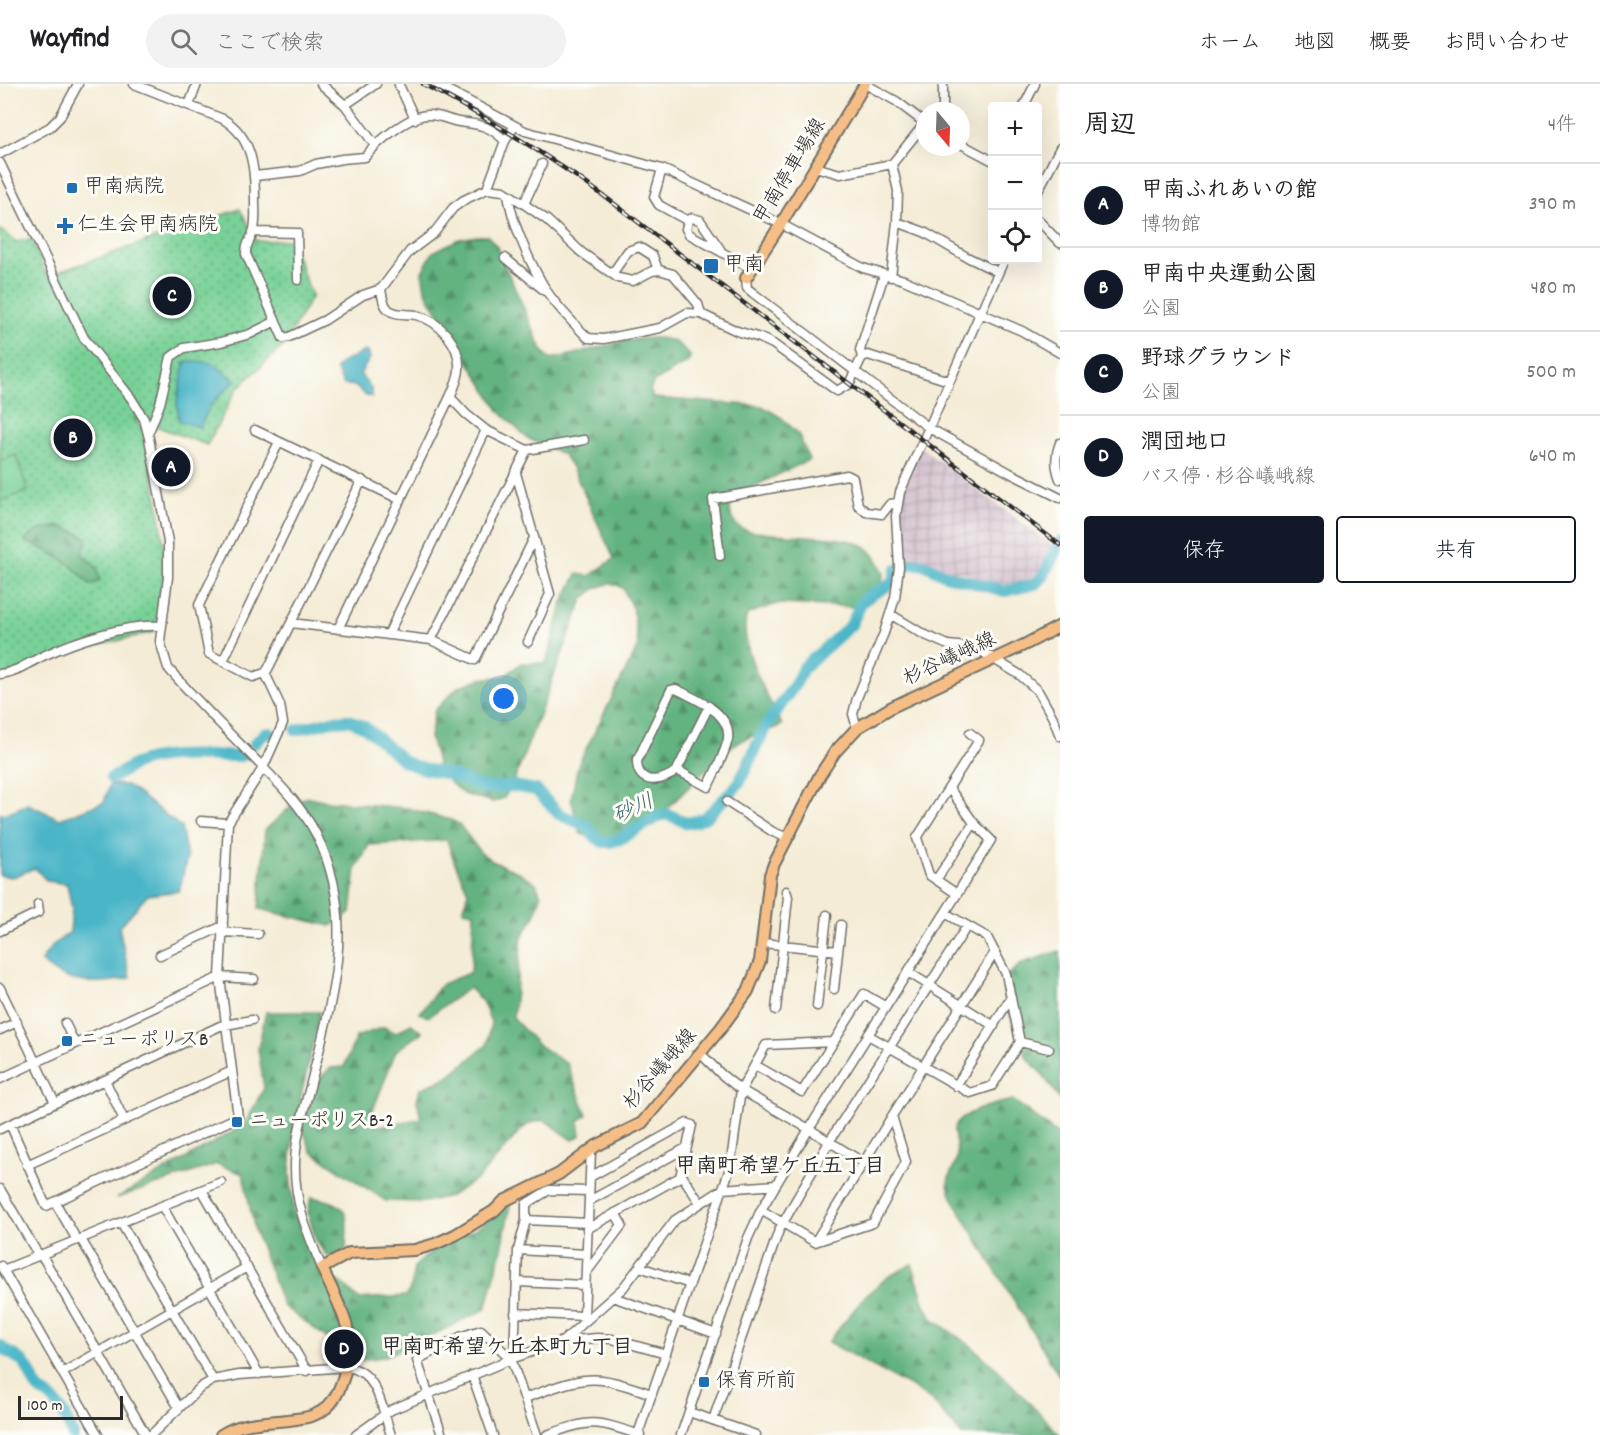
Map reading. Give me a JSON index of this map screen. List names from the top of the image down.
{
  "streets": {
    "main road": ["甲南停車場線", "杉谷嶬峨線"]
  },
  "districts": ["甲南町希望ケ丘五丁目", "甲南町希望ケ丘本町九丁目"],
  "water": ["砂川"],
  "places": {
    "transit": [
      "甲南病院",
      "甲南",
      "ニューポリスB",
      "ニューポリスB-2",
      "保育所前"
    ],
    "health": ["仁生会甲南病院"]
  },
  "scale_bar": "100 m",
  "north": "bottom",
  "page": {
    "header": "Wayfind",
    "search": "ここで検索",
    "nav": [
      "ホーム",
      "地図",
      "概要",
      "お問い合わせ"
    ],
    "heading": ["周辺", "4件"],
    "map_buttons": ["+", "−"],
    "list": [
      {
        "mark": "A",
        "name": "甲南ふれあいの館",
        "note": "博物館",
        "value": "390 m"
      },
      {
        "mark": "B",
        "name": "甲南中央運動公園",
        "note": "公園",
        "value": "480 m"
      },
      {
        "mark": "C",
        "name": "野球グラウンド",
        "note": "公園",
        "value": "500 m"
      },
      {
        "mark": "D",
        "name": "潤団地口",
        "note": "バス停 · 杉谷嶬峨線",
        "value": "640 m"
      }
    ],
    "pins": [
      "C",
      "B",
      "A",
      "D"
    ],
    "buttons": ["保存", "共有"],
    "scale": "100 m"
  }
}
